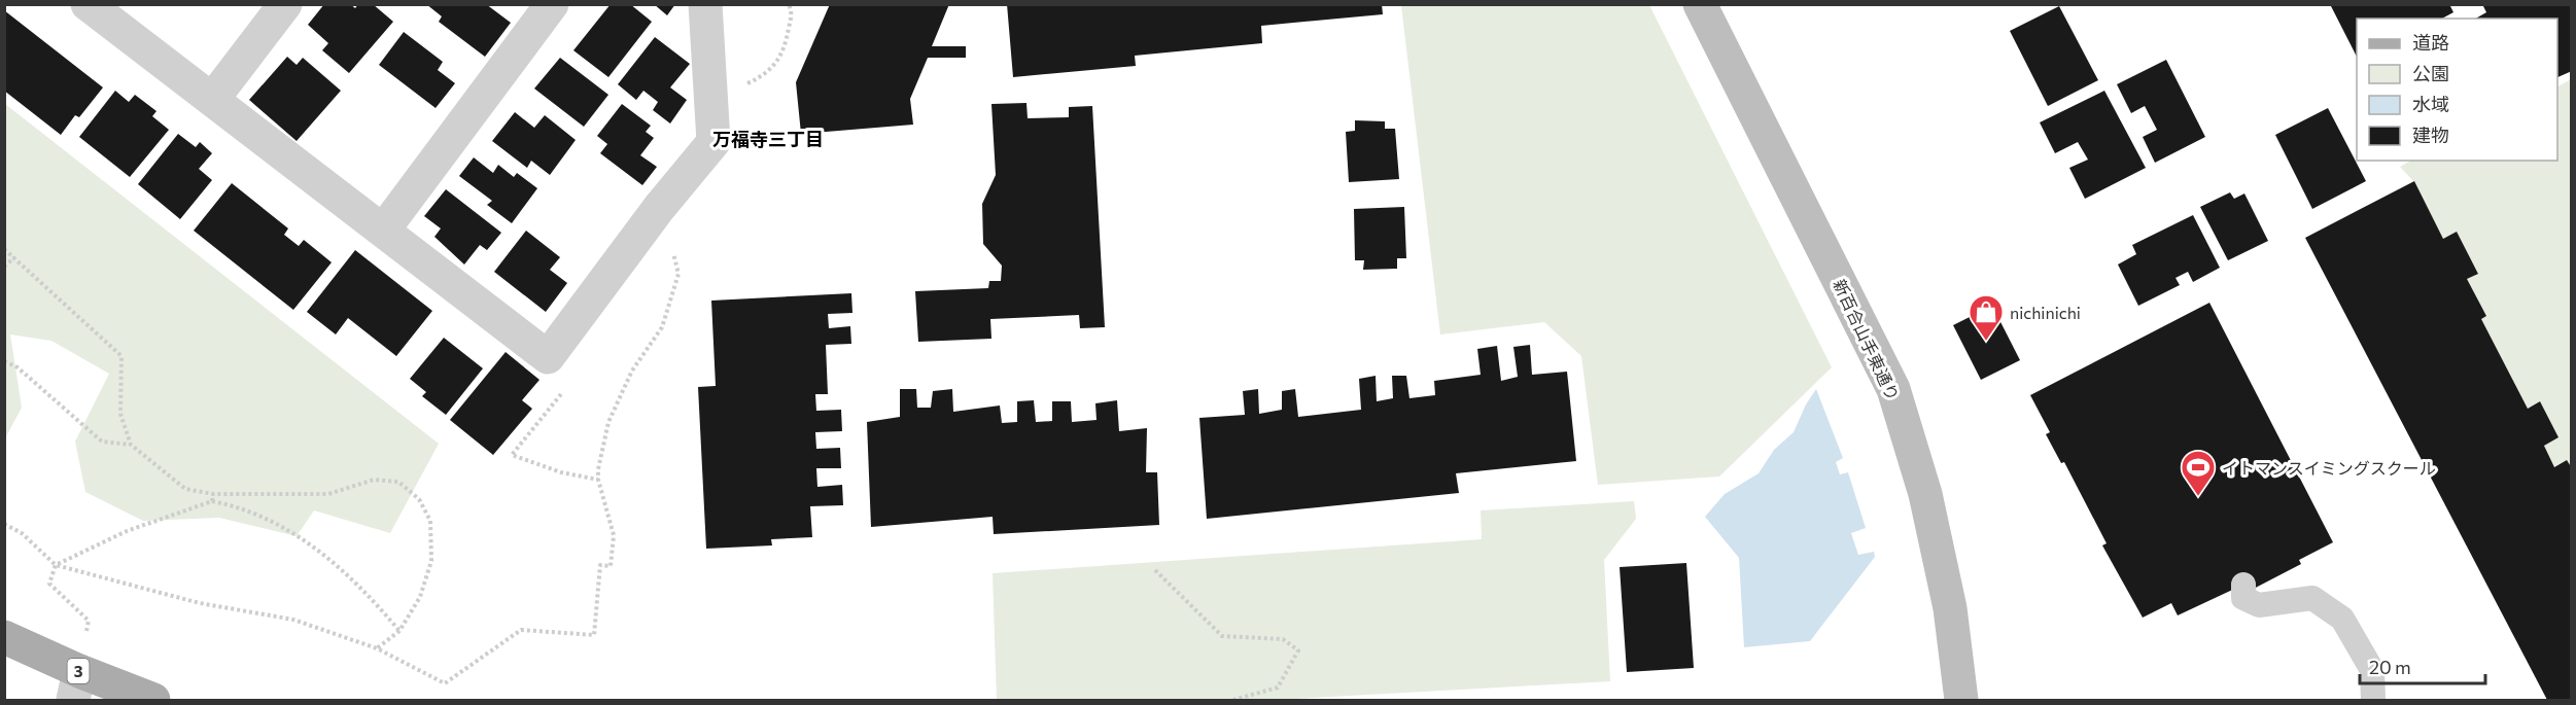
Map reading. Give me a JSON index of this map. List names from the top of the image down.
{
  "streets": {
    "main road": ["3"],
    "street": ["新百合山手東通り"]
  },
  "districts": ["万福寺三丁目"],
  "places": {
    "shop": ["nichinichi"],
    "sports": ["イトマンスイミングスクール"]
  },
  "legend": [
    "道路",
    "公園",
    "水域",
    "建物"
  ],
  "scale_bar": "20 m"
}
